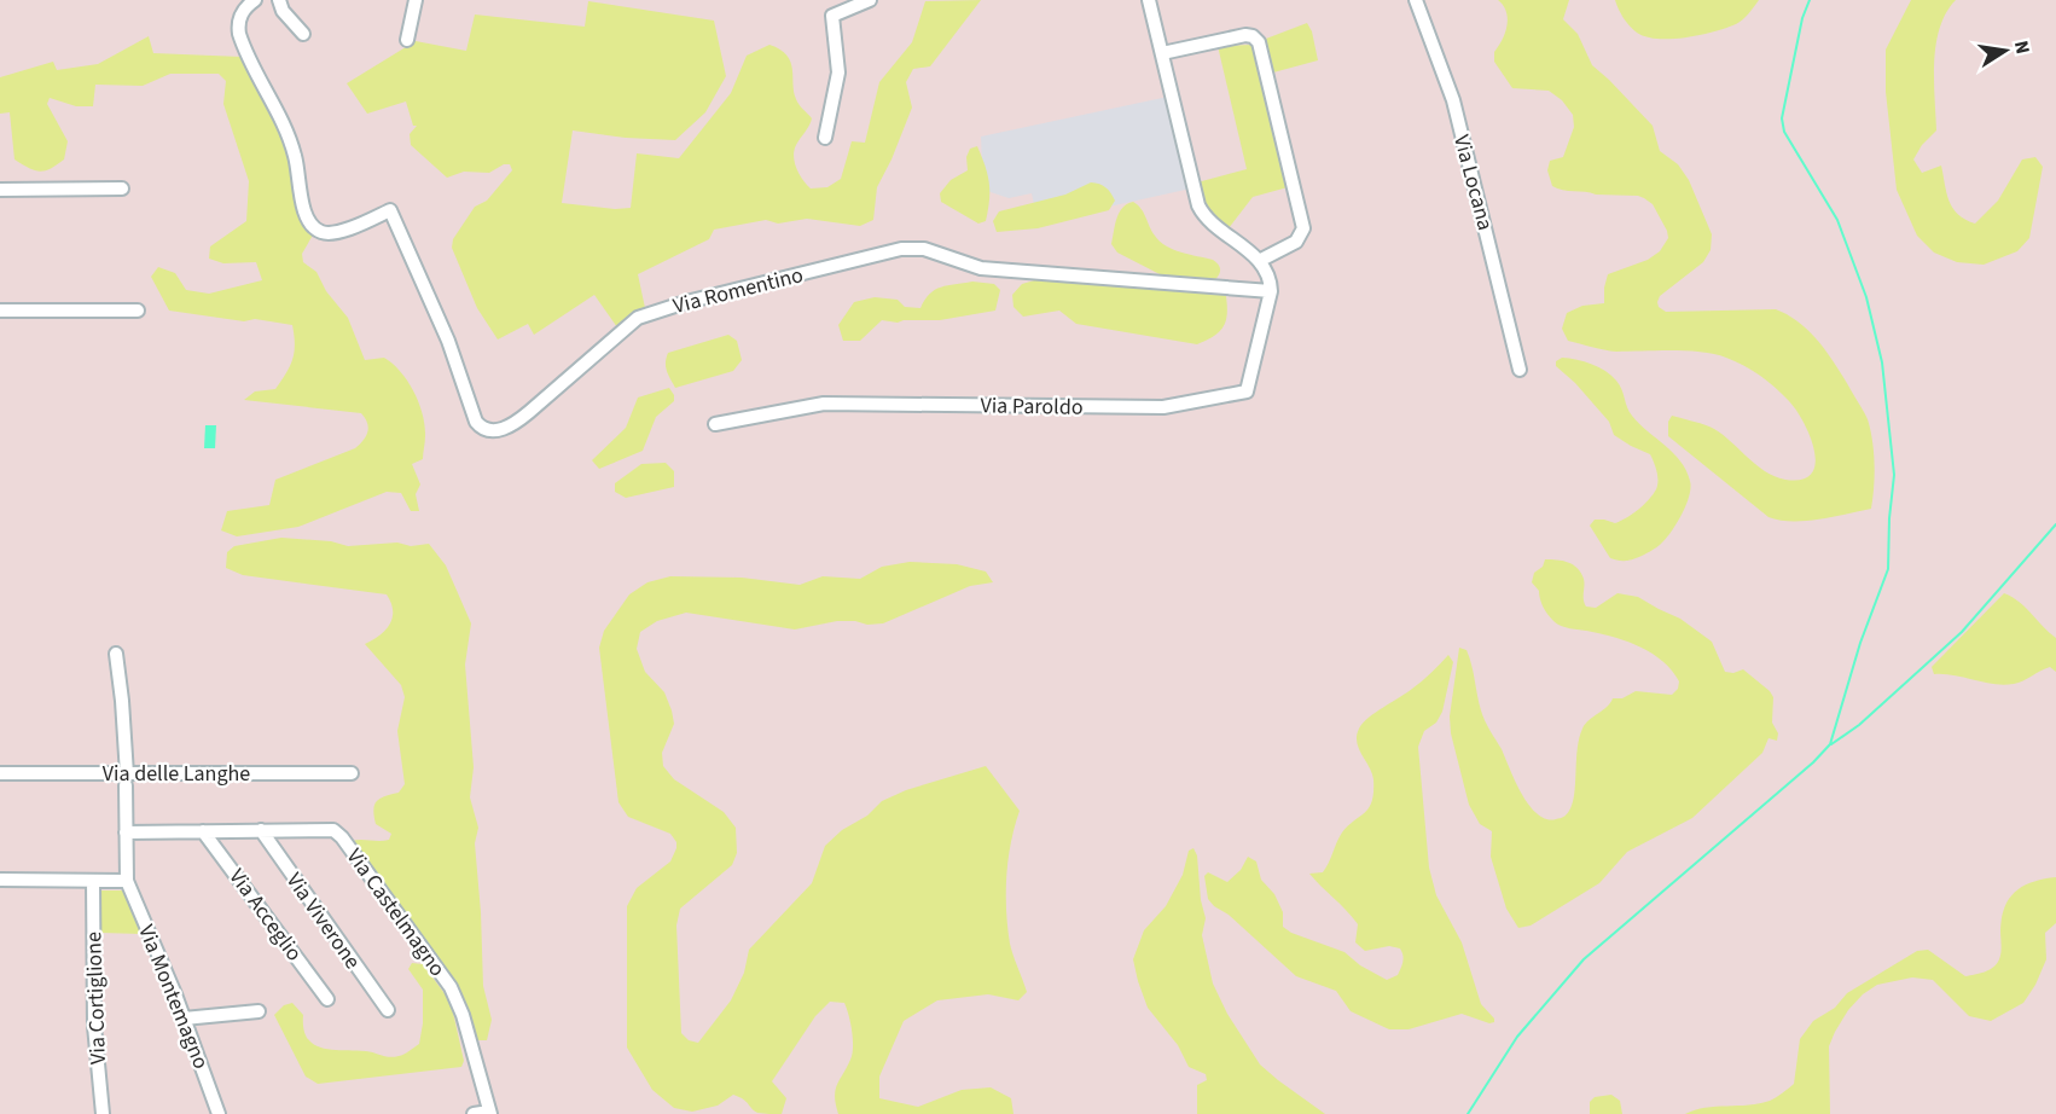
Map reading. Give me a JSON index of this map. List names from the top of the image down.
{
  "streets": {
    "street": [
      "Via Locana",
      "Via Romentino",
      "Via Paroldo",
      "Via delle Langhe",
      "Via Castelmagno",
      "Via Acceglio",
      "Via Viverone",
      "Via Montemagno",
      "Via Cortiglione"
    ]
  },
  "crossings": [
    ["Via Romentino", "Via Paroldo"],
    ["Via Castelmagno", "Via Acceglio"],
    ["Via Castelmagno", "Via Viverone"]
  ],
  "north": "right"
}
